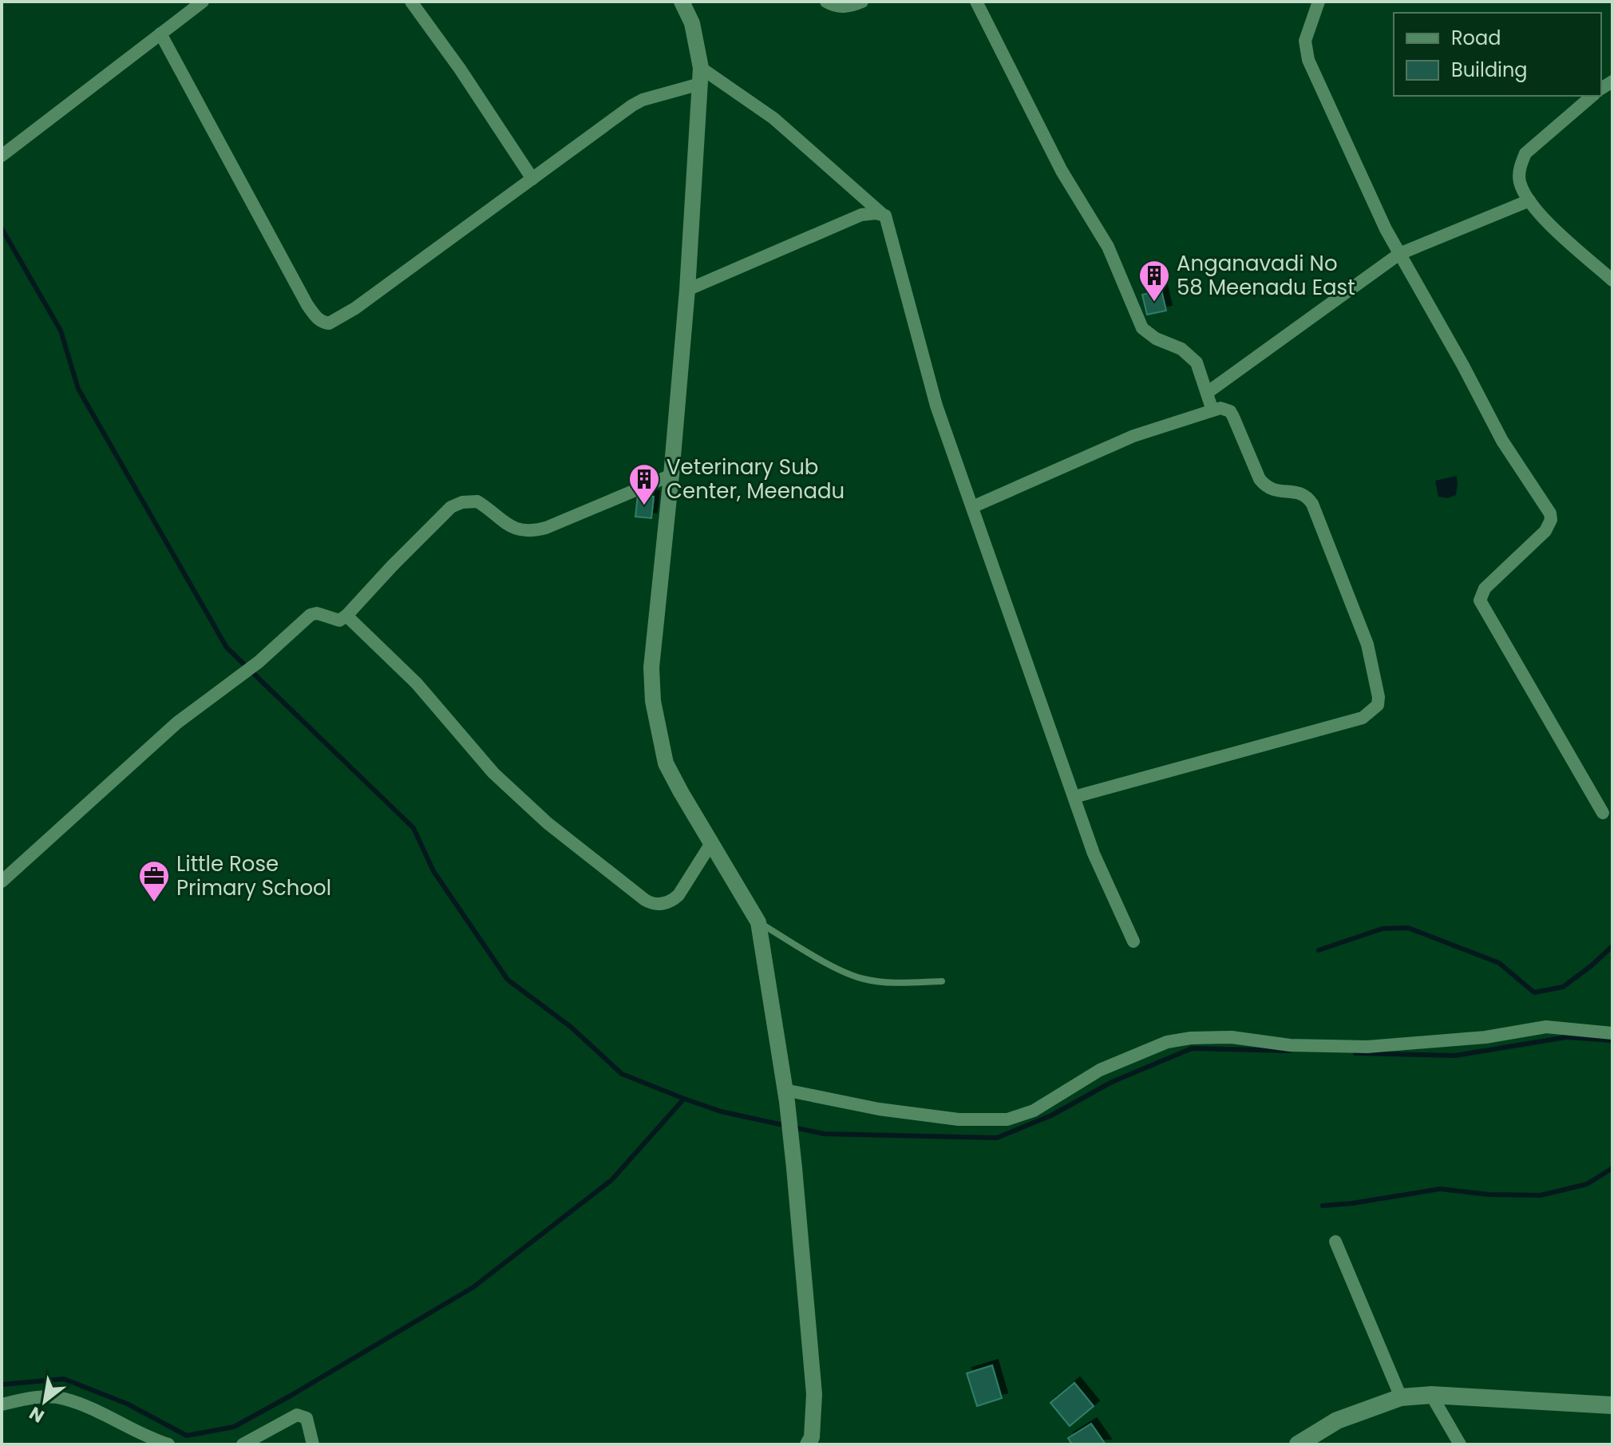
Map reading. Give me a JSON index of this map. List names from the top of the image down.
{
  "places": {
    "building": ["Anganavadi No 58 Meenadu East", "Veterinary Sub Center, Meenadu"],
    "office": ["Little Rose Primary School"]
  },
  "legend": ["Road", "Building"],
  "north": "bottom left"
}
